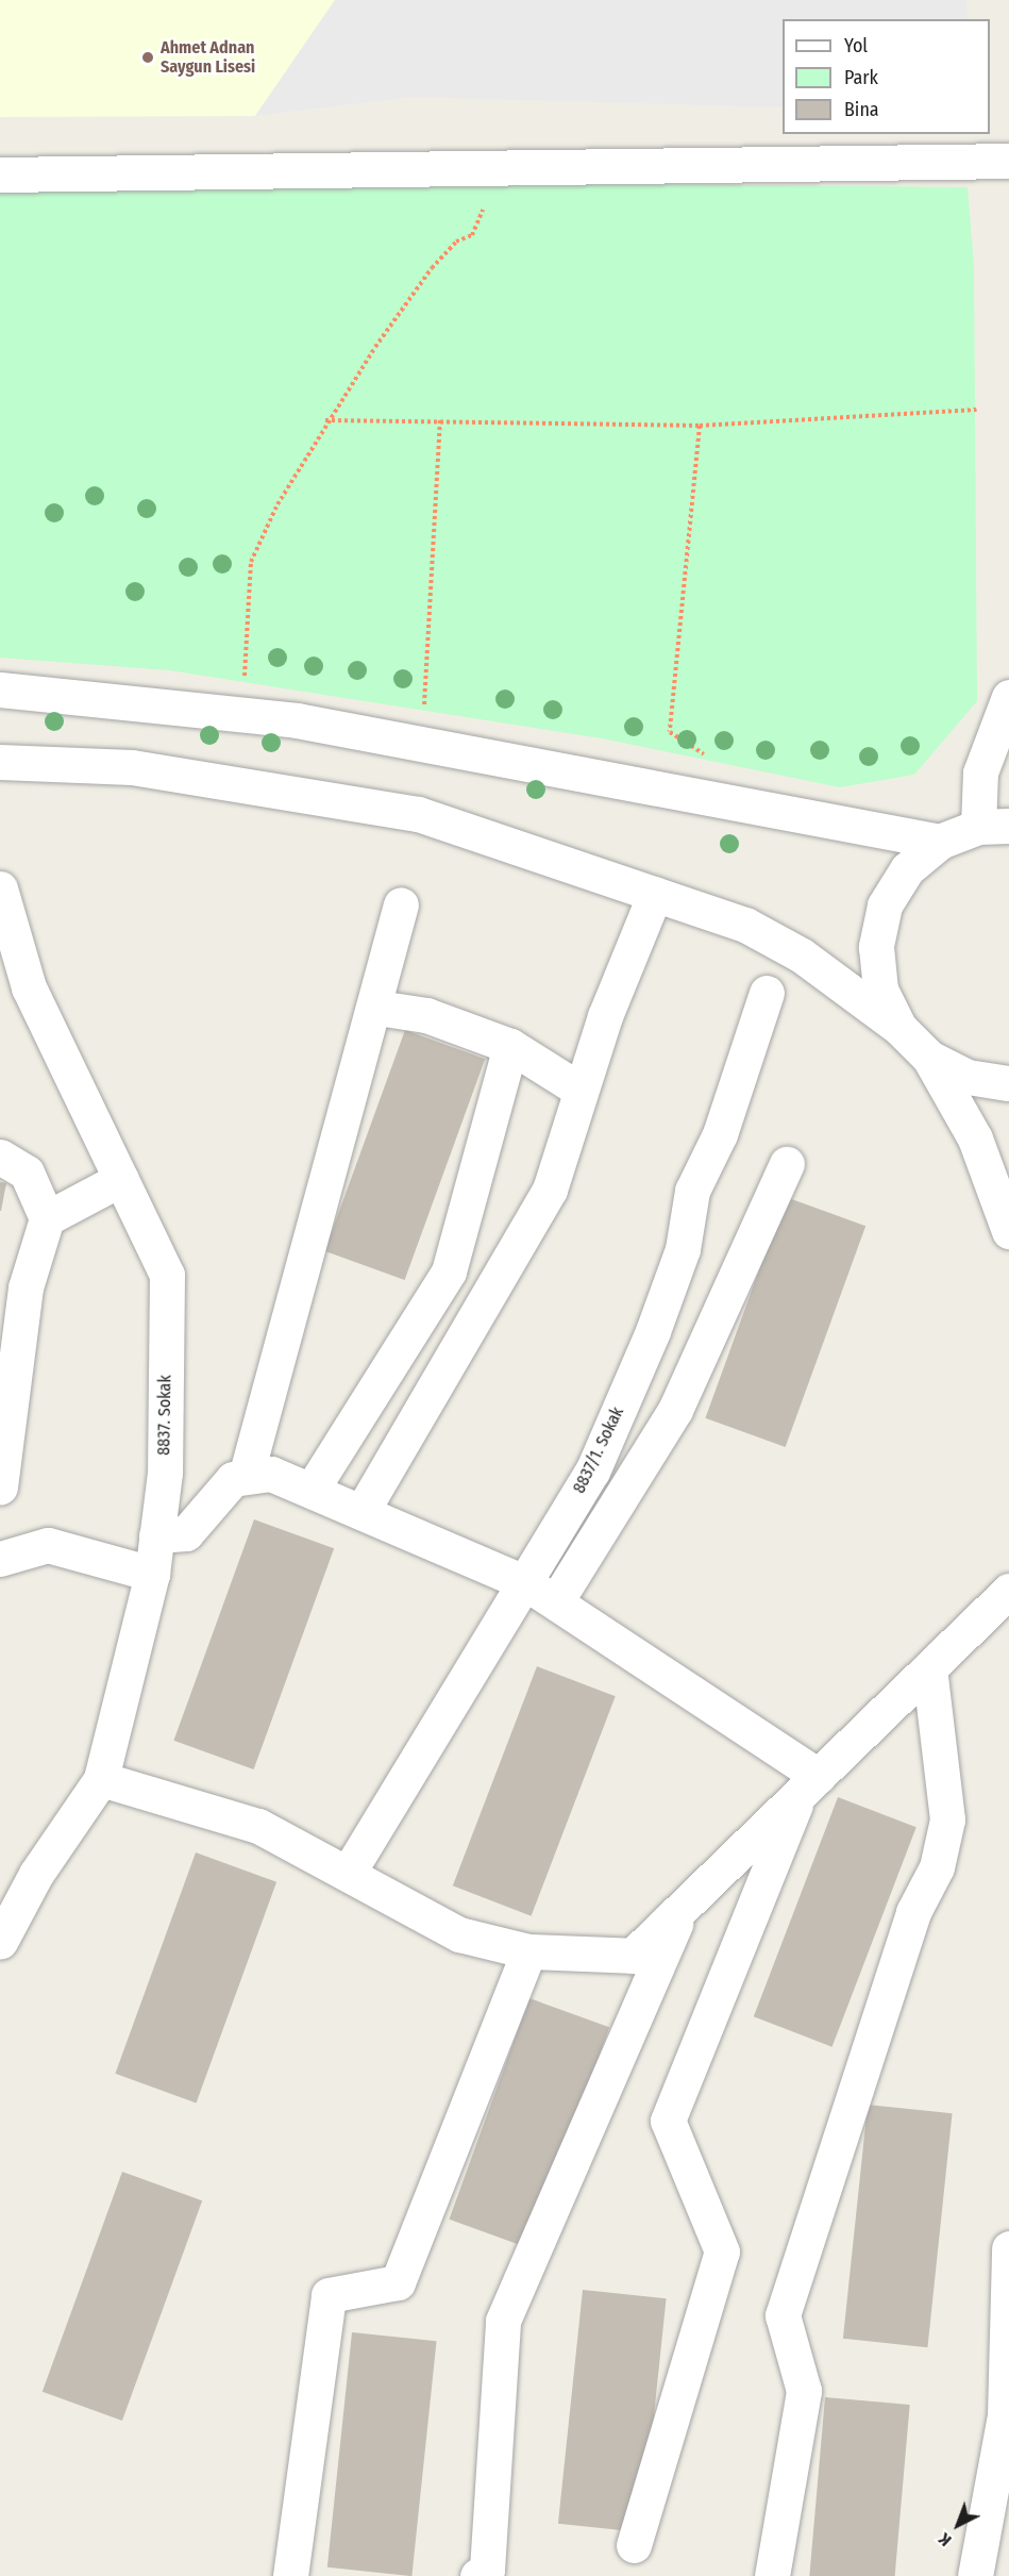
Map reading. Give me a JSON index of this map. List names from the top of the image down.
{
  "streets": {
    "street": ["8837. Sokak", "8837/1. Sokak"]
  },
  "places": ["Ahmet Adnan Saygun Lisesi"],
  "legend": ["Yol", "Park", "Bina"],
  "north": "bottom left"
}
